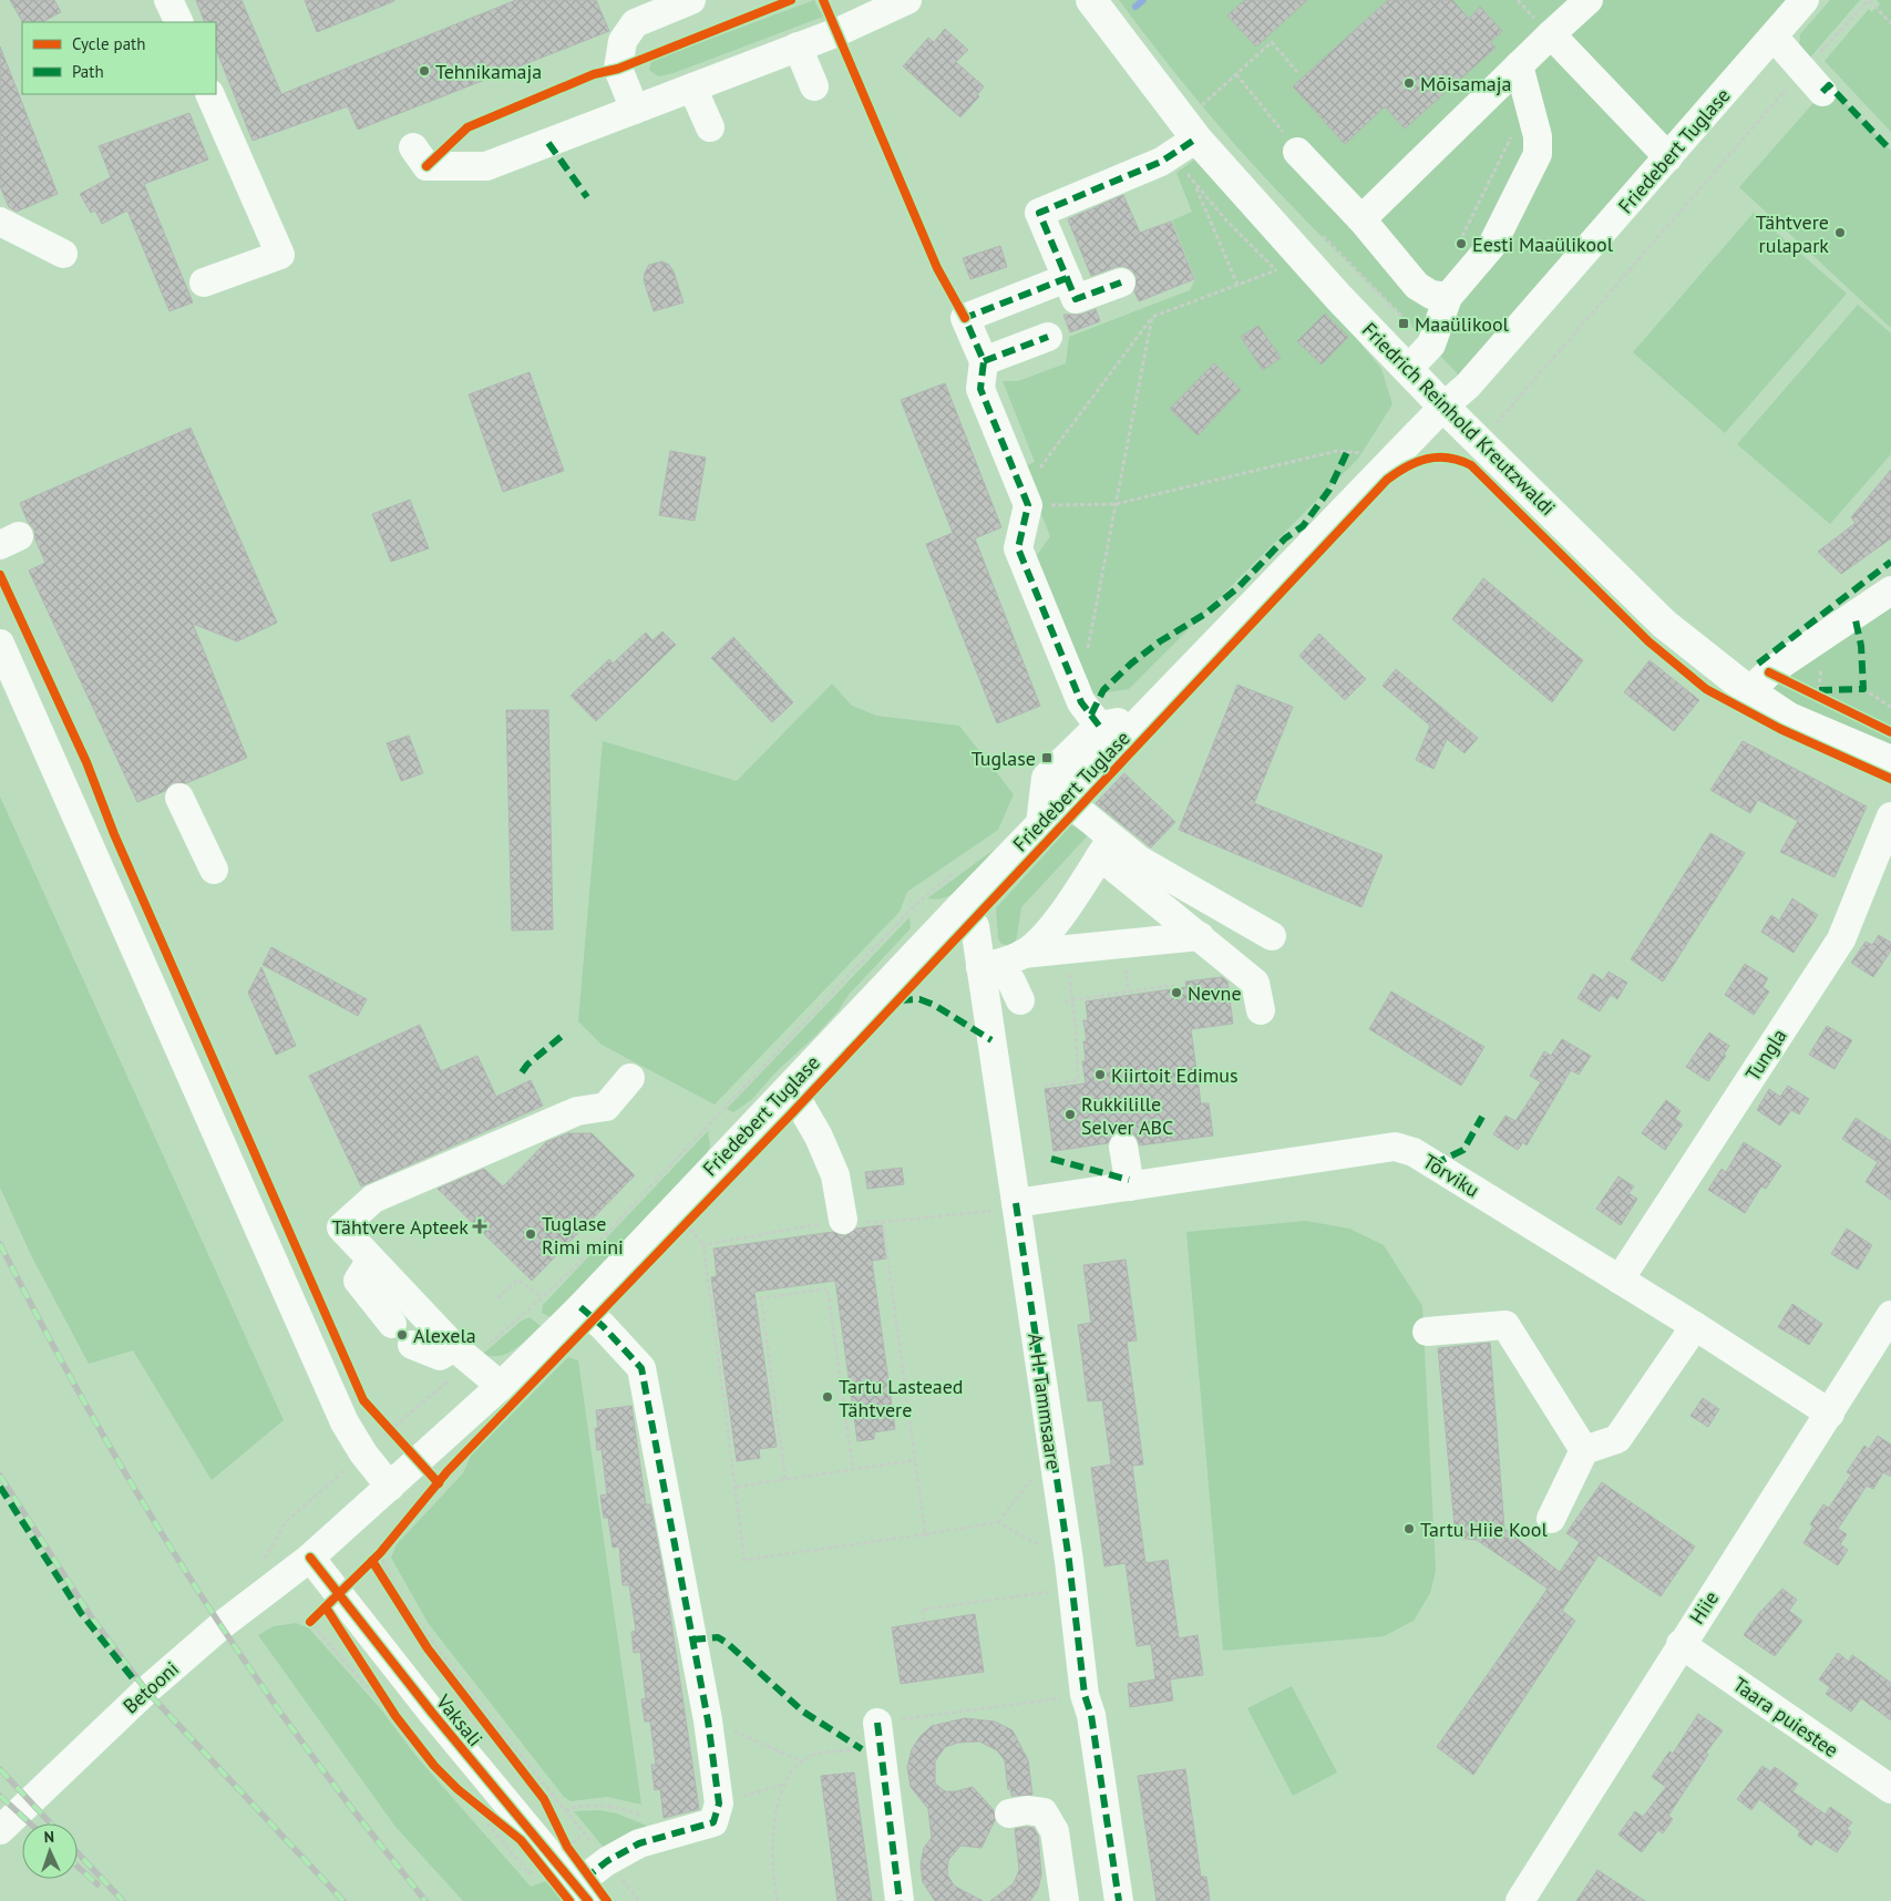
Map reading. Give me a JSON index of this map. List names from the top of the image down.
{
  "streets": {
    "main road": ["Friedrich Reinhold Kreutzwaldi"],
    "street": [
      "Friedebert Tuglase",
      "Tungla",
      "Tõrviku",
      "A. H. Tammsaare",
      "Hiie",
      "Betooni",
      "Taara puiestee",
      "Vaksali"
    ]
  },
  "crossings": [
    ["Friedebert Tuglase", "Friedrich Reinhold Kreutzwaldi"],
    ["Friedebert Tuglase", "A. H. Tammsaare"],
    ["Friedebert Tuglase", "Betooni"],
    ["Friedebert Tuglase", "Vaksali"],
    ["Tungla", "Tõrviku"],
    ["Tõrviku", "A. H. Tammsaare"],
    ["Tõrviku", "Hiie"],
    ["Hiie", "Taara puiestee"],
    ["Betooni", "Vaksali"]
  ],
  "places": {
    "other": [
      "Tehnikamaja",
      "Mõisamaja",
      "Tähtvere rulapark",
      "Eesti Maaülikool",
      "Nevne",
      "Kiirtoit Edimus",
      "Rukkilille Selver ABC",
      "Tuglase Rimi mini",
      "Alexela",
      "Tartu Lasteaed Tähtvere",
      "Tartu Hiie Kool"
    ],
    "transit": ["Maaülikool", "Tuglase"],
    "health": ["Tähtvere Apteek"]
  },
  "legend": ["Cycle path", "Path"],
  "north": "top"
}
